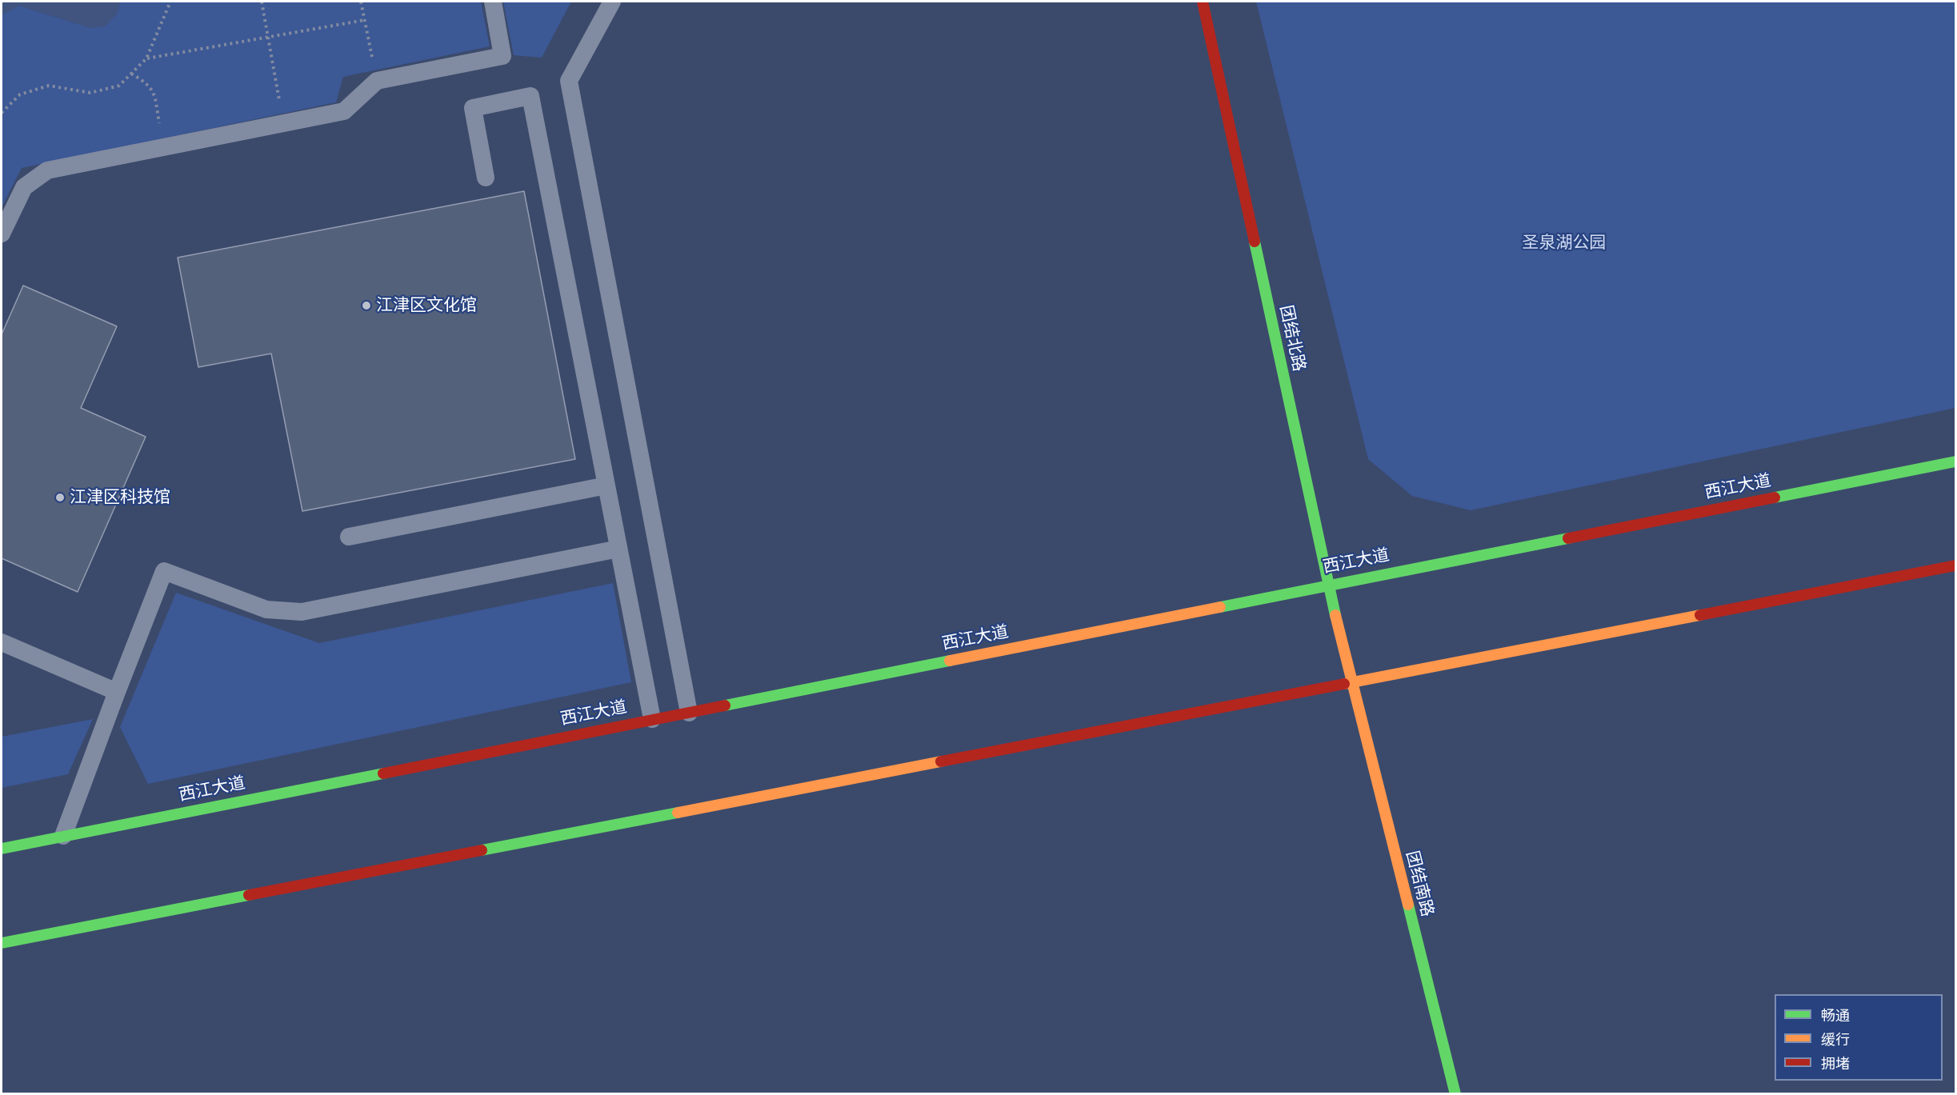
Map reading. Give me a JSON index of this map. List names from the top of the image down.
{
  "streets": {
    "main road": ["团结北路", "西江大道", "团结南路"]
  },
  "crossings": [
    ["团结北路", "西江大道"],
    ["团结北路", "团结南路"]
  ],
  "parks": ["圣泉湖公园"],
  "places": ["江津区文化馆", "江津区科技馆"],
  "legend": ["畅通", "缓行", "拥堵"]
}
